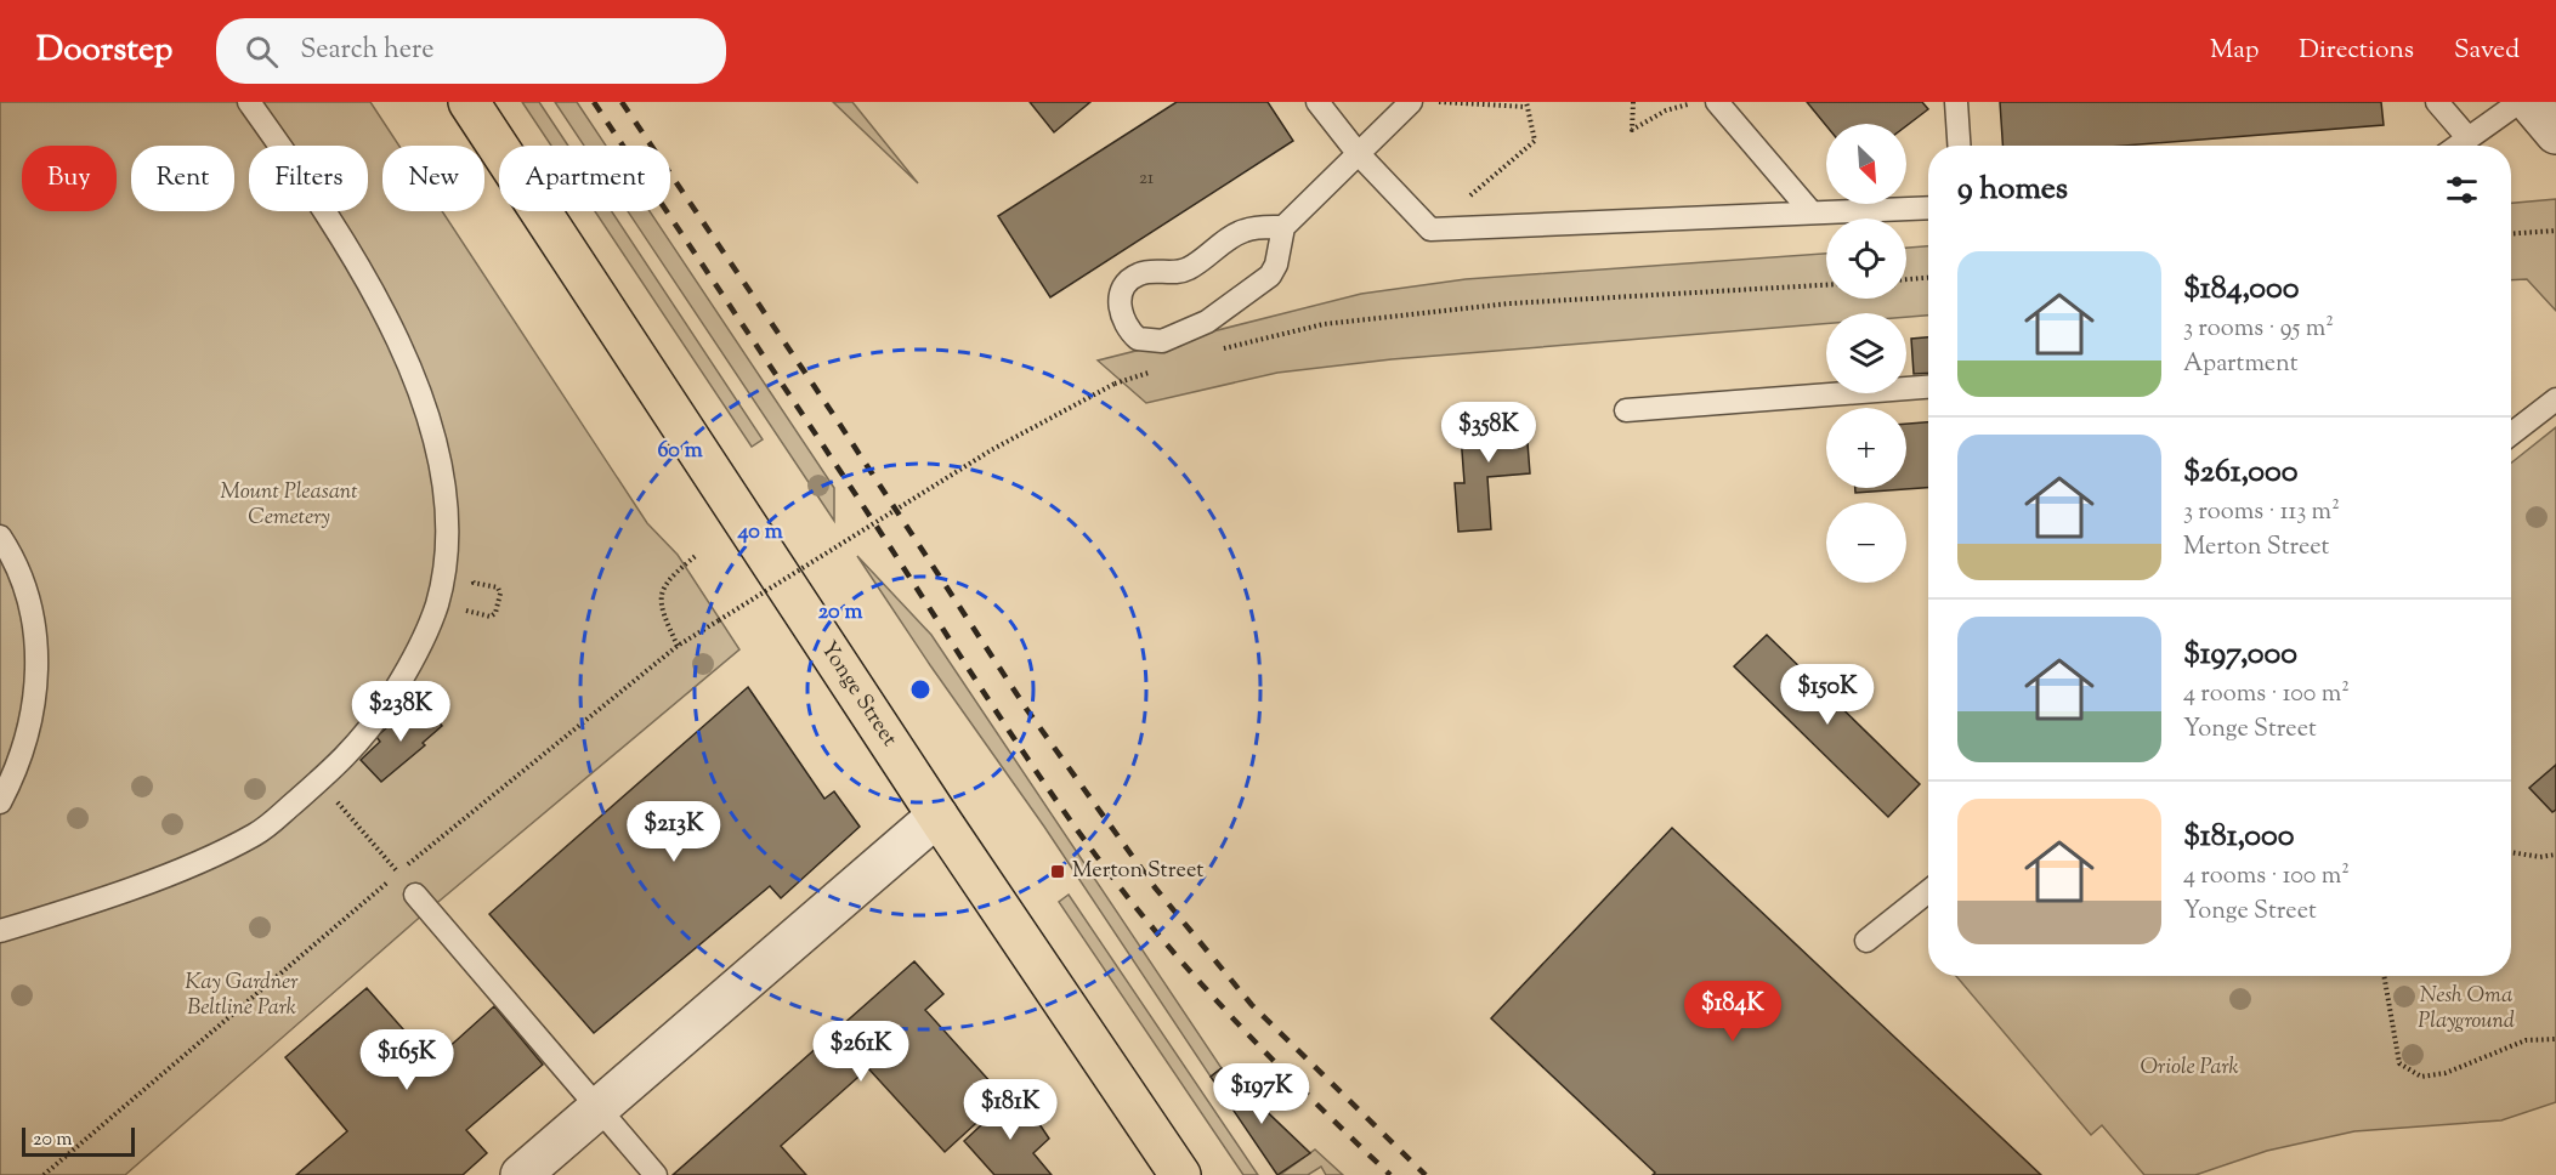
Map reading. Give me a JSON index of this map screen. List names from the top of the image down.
{
  "streets": {
    "main road": ["Yonge Street"]
  },
  "parks": [
    "Mount Pleasant Cemetery",
    "Kay Gardner Beltline Park",
    "Nesh Oma Playground",
    "Oriole Park"
  ],
  "places": {
    "transit": ["Merton Street"]
  },
  "house_numbers": ["21"],
  "scale_bar": "20 m",
  "north": "bottom right",
  "page": {
    "header": "Doorstep",
    "search": "Search here",
    "nav": ["Map", "Directions", "Saved"],
    "map_buttons": ["+", "−"],
    "chip": [
      "Buy",
      "Rent",
      "Filters",
      "New",
      "Apartment"
    ],
    "heading": "9 homes",
    "list": [
      {
        "name": "$184,000",
        "note": "3 rooms · 95 m² · Apartment"
      },
      {
        "name": "$261,000",
        "note": "3 rooms · 113 m² · Merton Street"
      },
      {
        "name": "$197,000",
        "note": "4 rooms · 100 m² · Yonge Street"
      },
      {
        "name": "$181,000",
        "note": "4 rooms · 100 m² · Yonge Street"
      }
    ],
    "price": [
      "$358K",
      "$150K",
      "$238K",
      "$213K",
      "$184K",
      "$261K",
      "$165K",
      "$197K",
      "$181K"
    ],
    "scale": "20 m"
  },
  "rings": ["60 m", "40 m", "20 m"]
}
